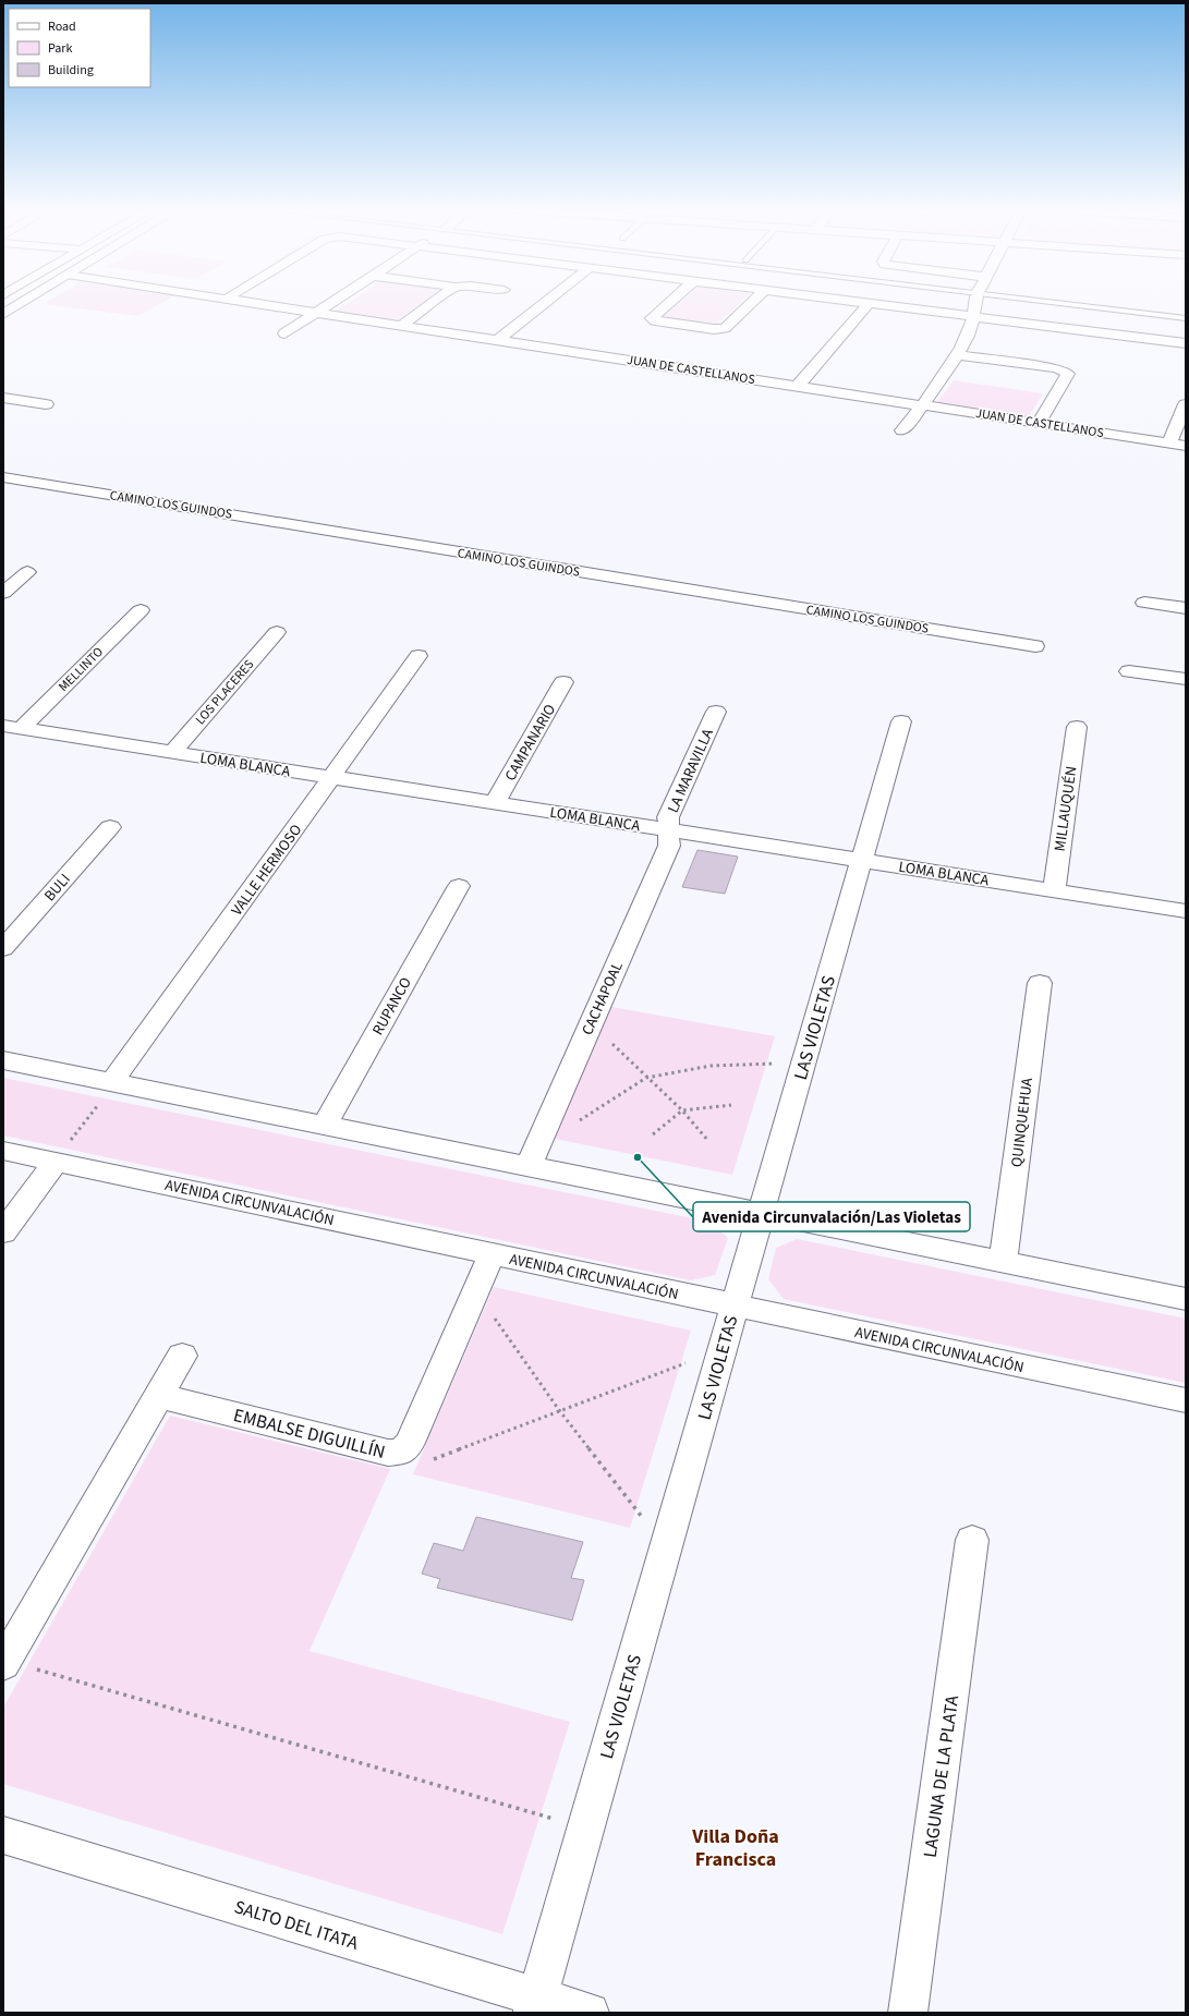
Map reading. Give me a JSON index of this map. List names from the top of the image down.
{
  "streets": {
    "street": [
      "JUAN DE CASTELLANOS",
      "CAMINO LOS GUINDOS",
      "MELLINTO",
      "LOS PLACERES",
      "CAMPANARIO",
      "LOMA BLANCA",
      "LA MARAVILLA",
      "MILLAUQUÉN",
      "VALLE HERMOSO",
      "BULI",
      "CACHAPOAL",
      "RUPANCO",
      "LAS VIOLETAS",
      "QUINQUEHUA",
      "AVENIDA CIRCUNVALACIÓN",
      "EMBALSE DIGUILLÍN",
      "LAGUNA DE LA PLATA",
      "SALTO DEL ITATA"
    ]
  },
  "crossings": [
    ["MELLINTO", "LOMA BLANCA"],
    ["LOS PLACERES", "LOMA BLANCA"],
    ["CAMPANARIO", "LOMA BLANCA"],
    ["LOMA BLANCA", "LA MARAVILLA"],
    ["LOMA BLANCA", "MILLAUQUÉN"],
    ["LOMA BLANCA", "VALLE HERMOSO"],
    ["LOMA BLANCA", "CACHAPOAL"],
    ["LOMA BLANCA", "LAS VIOLETAS"],
    ["LA MARAVILLA", "CACHAPOAL"],
    ["LAS VIOLETAS", "AVENIDA CIRCUNVALACIÓN"],
    ["LAS VIOLETAS", "SALTO DEL ITATA"],
    ["AVENIDA CIRCUNVALACIÓN", "EMBALSE DIGUILLÍN"]
  ],
  "districts": ["Villa Doña Francisca"],
  "places": ["Avenida Circunvalación/Las Violetas"],
  "legend": ["Road", "Park", "Building"]
}
